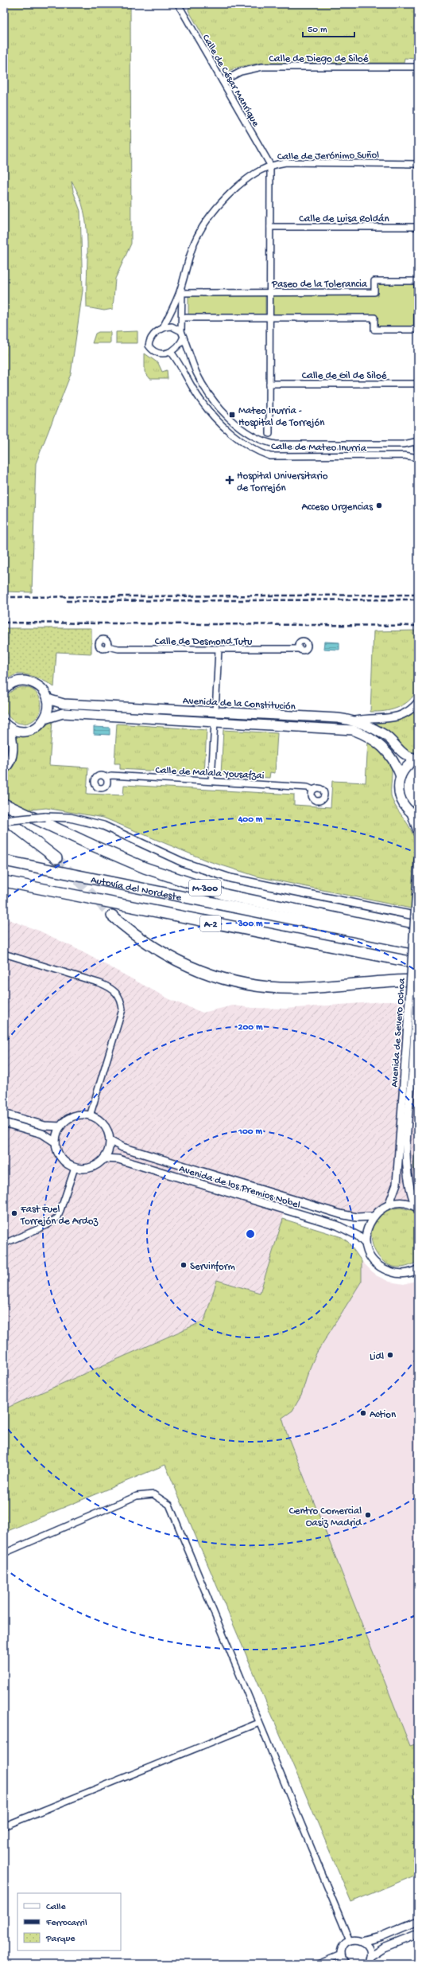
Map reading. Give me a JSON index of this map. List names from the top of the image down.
{
  "streets": {
    "highway": ["Autovía del Nordeste", "M-300", "A-2"],
    "main road": ["Avenida de la Constitución"],
    "street": [
      "Calle de Diego de Siloé",
      "Calle de César Manrique",
      "Calle de Jerónimo Suñol",
      "Calle de Luisa Roldán",
      "Paseo de la Tolerancia",
      "Calle de Gil de Siloé",
      "Calle de Mateo Inurria",
      "Calle de Desmond Tutu",
      "Calle de Malala Yousafzai",
      "Avenida de Severo Ochoa",
      "Avenida de los Premios Nobel"
    ]
  },
  "crossings": [
    ["Calle de Diego de Siloé", "Calle de César Manrique"],
    ["Calle de César Manrique", "Calle de Jerónimo Suñol"],
    ["Calle de Jerónimo Suñol", "Paseo de la Tolerancia"],
    ["Calle de Jerónimo Suñol", "Calle de Mateo Inurria"]
  ],
  "places": {
    "transit": ["Mateo Inurria - Hospital de Torrejón"],
    "health": ["Hospital Universitario de Torrejón"],
    "other": [
      "Acceso Urgencias",
      "Fast Fuel Torrejón de Ardoz",
      "Servinform",
      "Lidl",
      "Action",
      "Centro Comercial Oasiz Madrid"
    ]
  },
  "legend": ["Calle", "Ferrocarril", "Parque"],
  "scale_bar": "50 m",
  "rings": [
    "400 m",
    "300 m",
    "200 m",
    "100 m"
  ]
}
